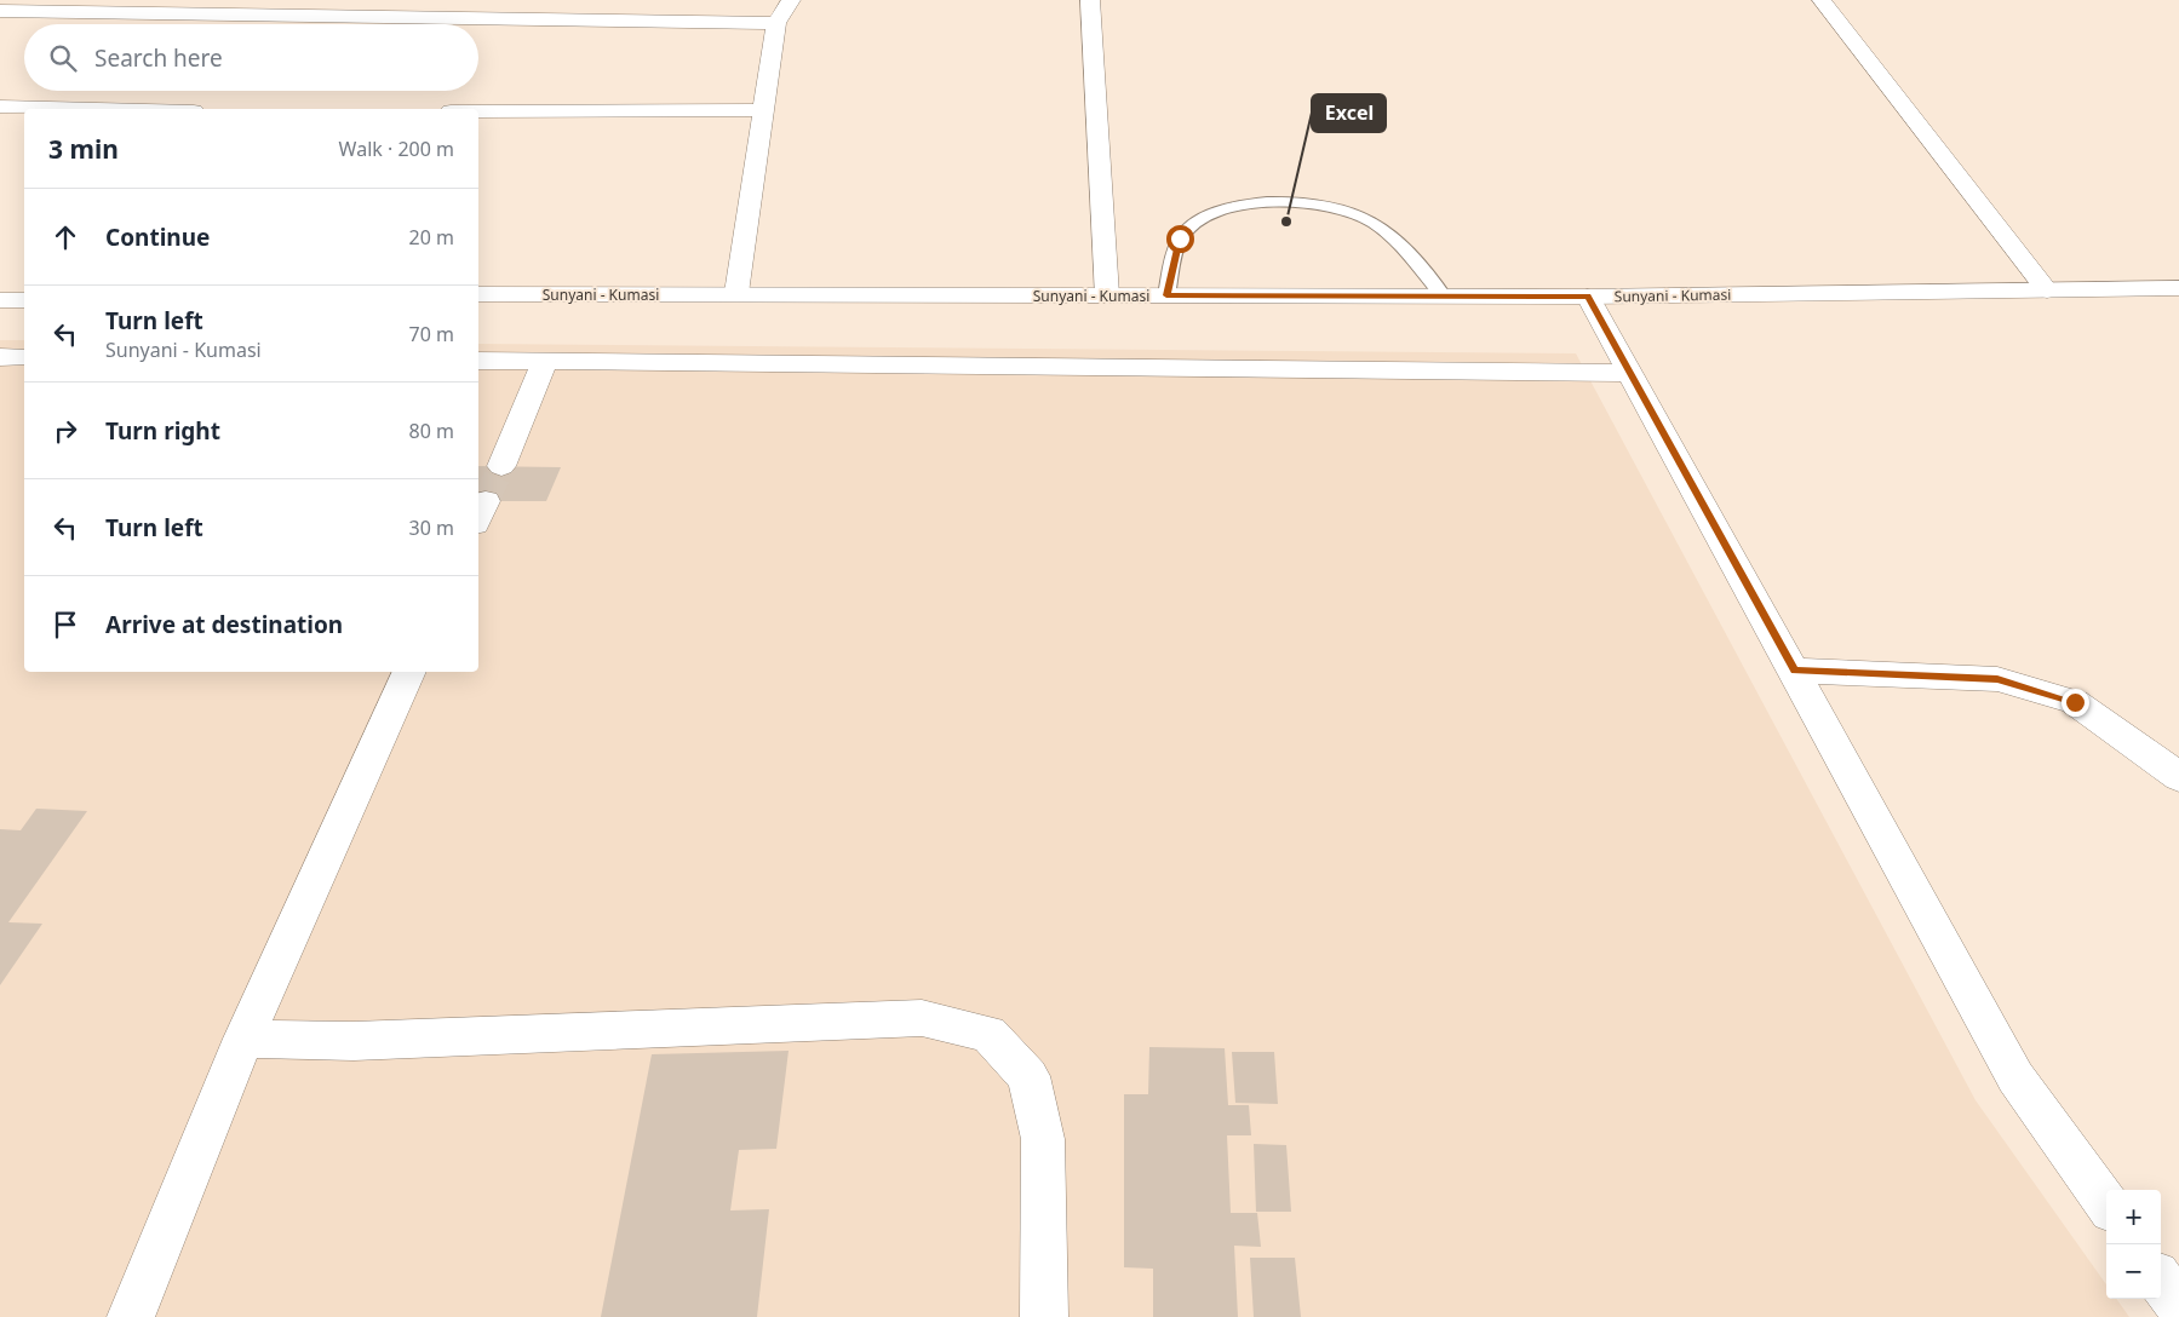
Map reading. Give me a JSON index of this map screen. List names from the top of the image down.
{
  "streets": {
    "street": ["Sunyani - Kumasi"]
  },
  "places": ["Excel"],
  "page": {
    "search": "Search here",
    "heading": ["3 min", "Walk · 200 m"],
    "list": [
      ["Continue", "20 m"],
      ["Turn left", "Sunyani - Kumasi", "70 m"],
      ["Turn right", "80 m"],
      ["Turn left", "30 m"],
      "Arrive at destination"
    ],
    "map_buttons": ["+", "−"]
  }
}
